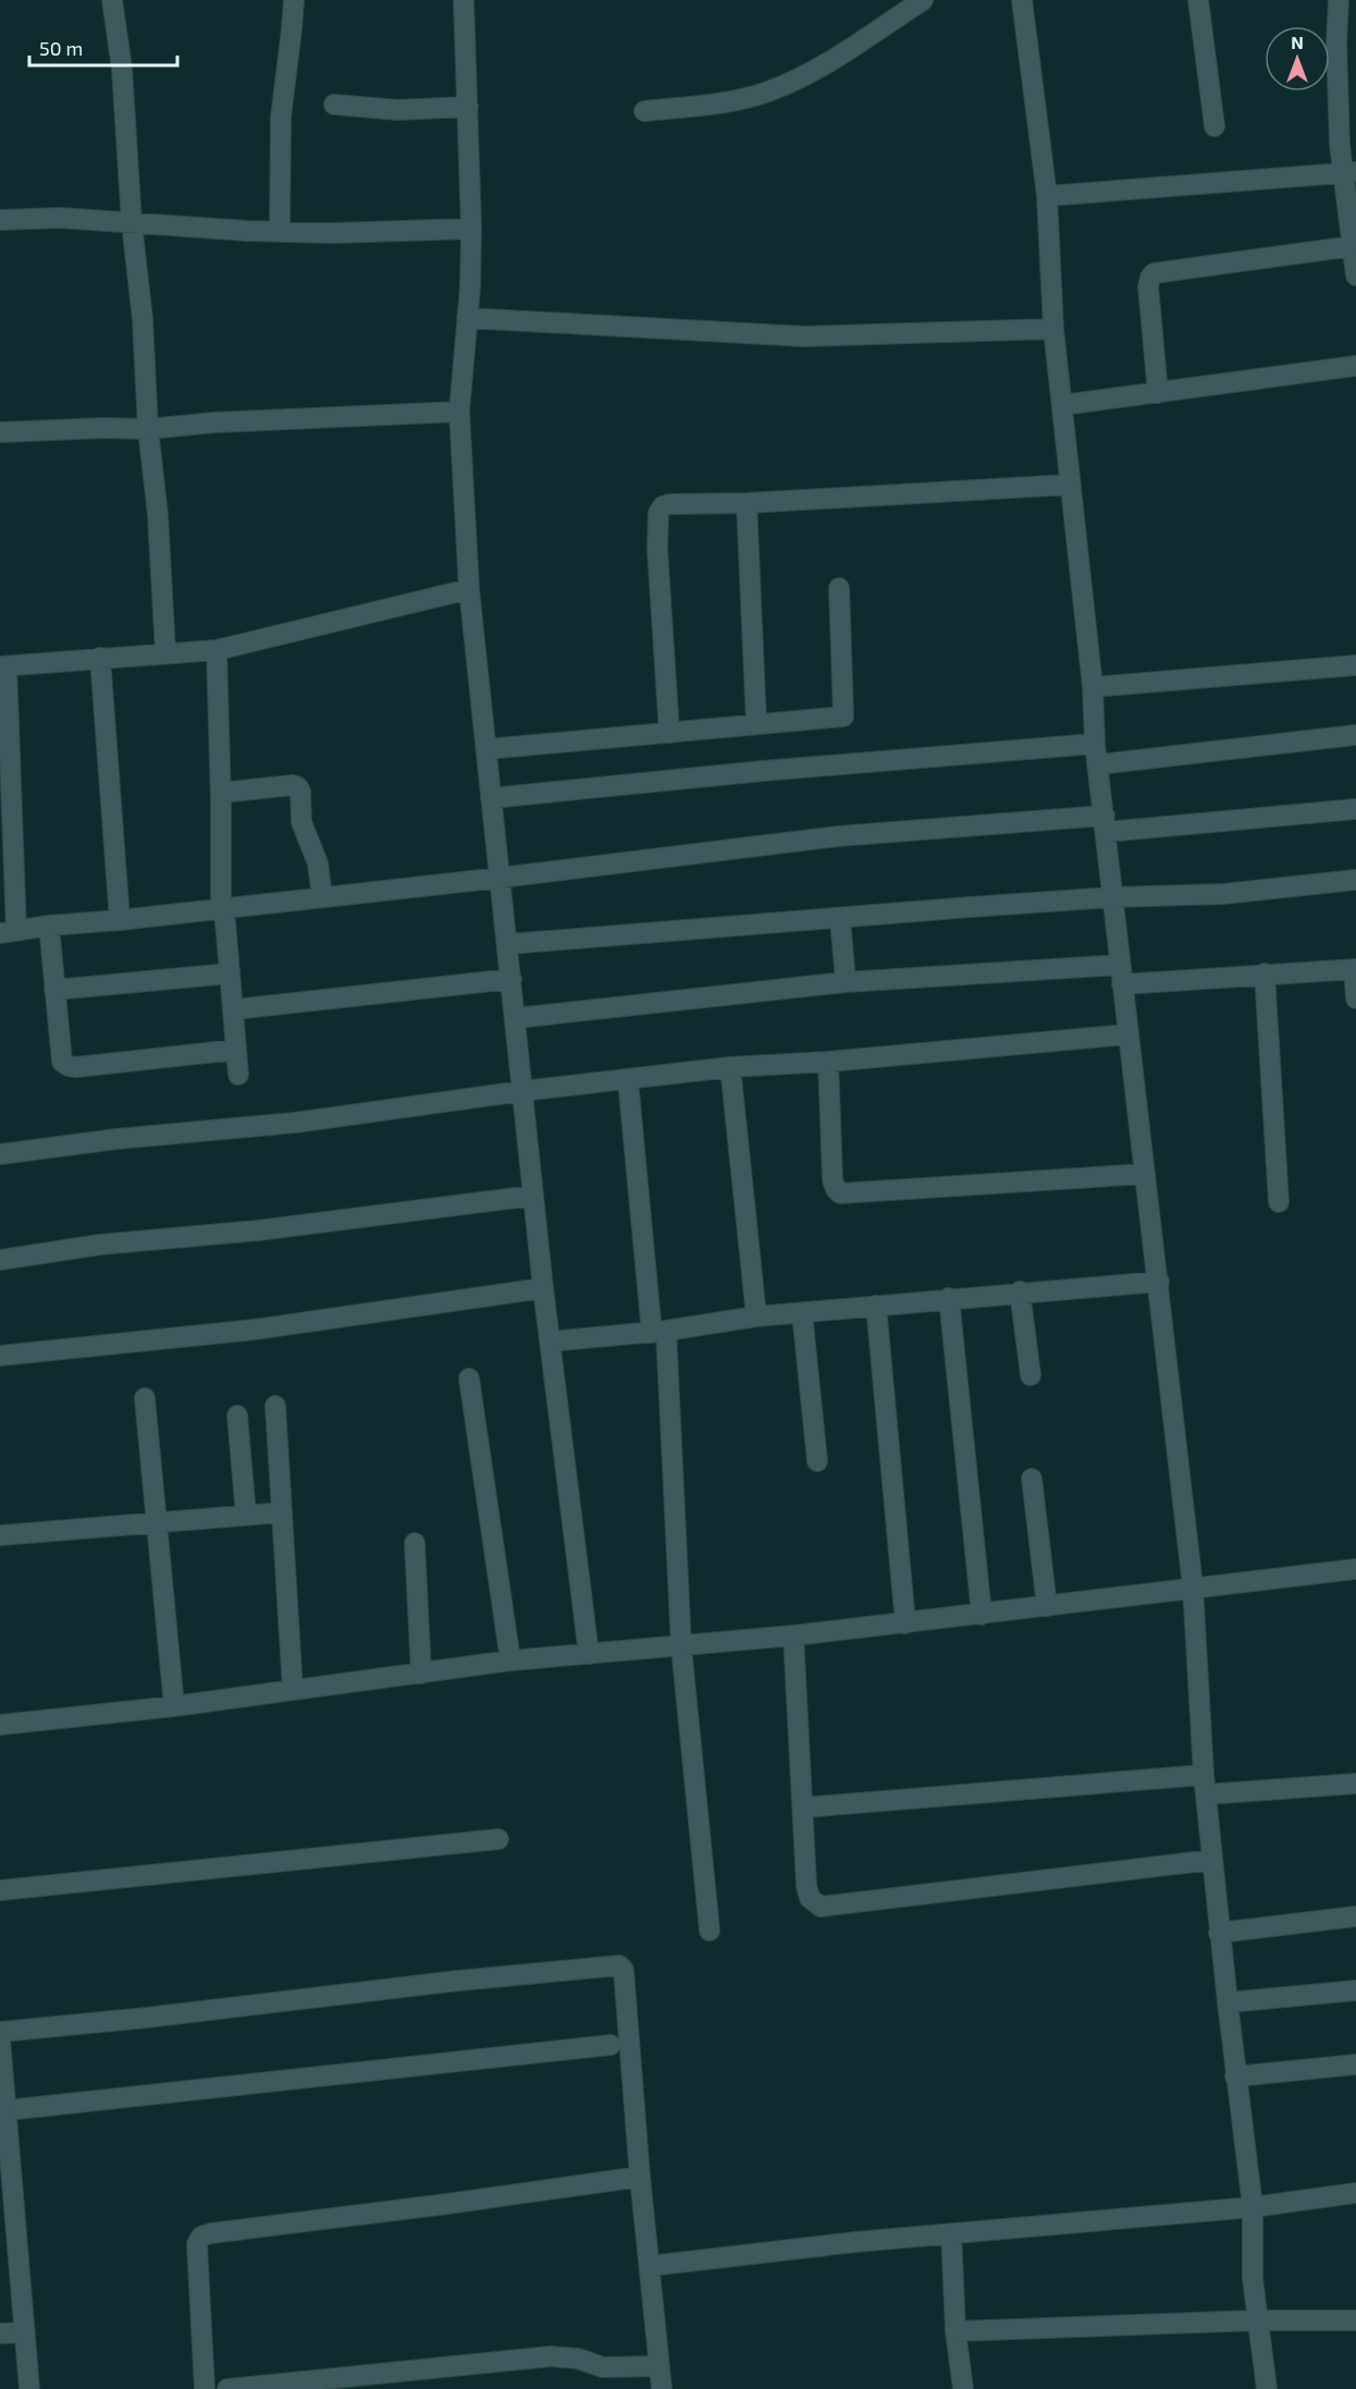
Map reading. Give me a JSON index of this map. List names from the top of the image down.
{
  "scale_bar": "50 m",
  "north": "top"
}
